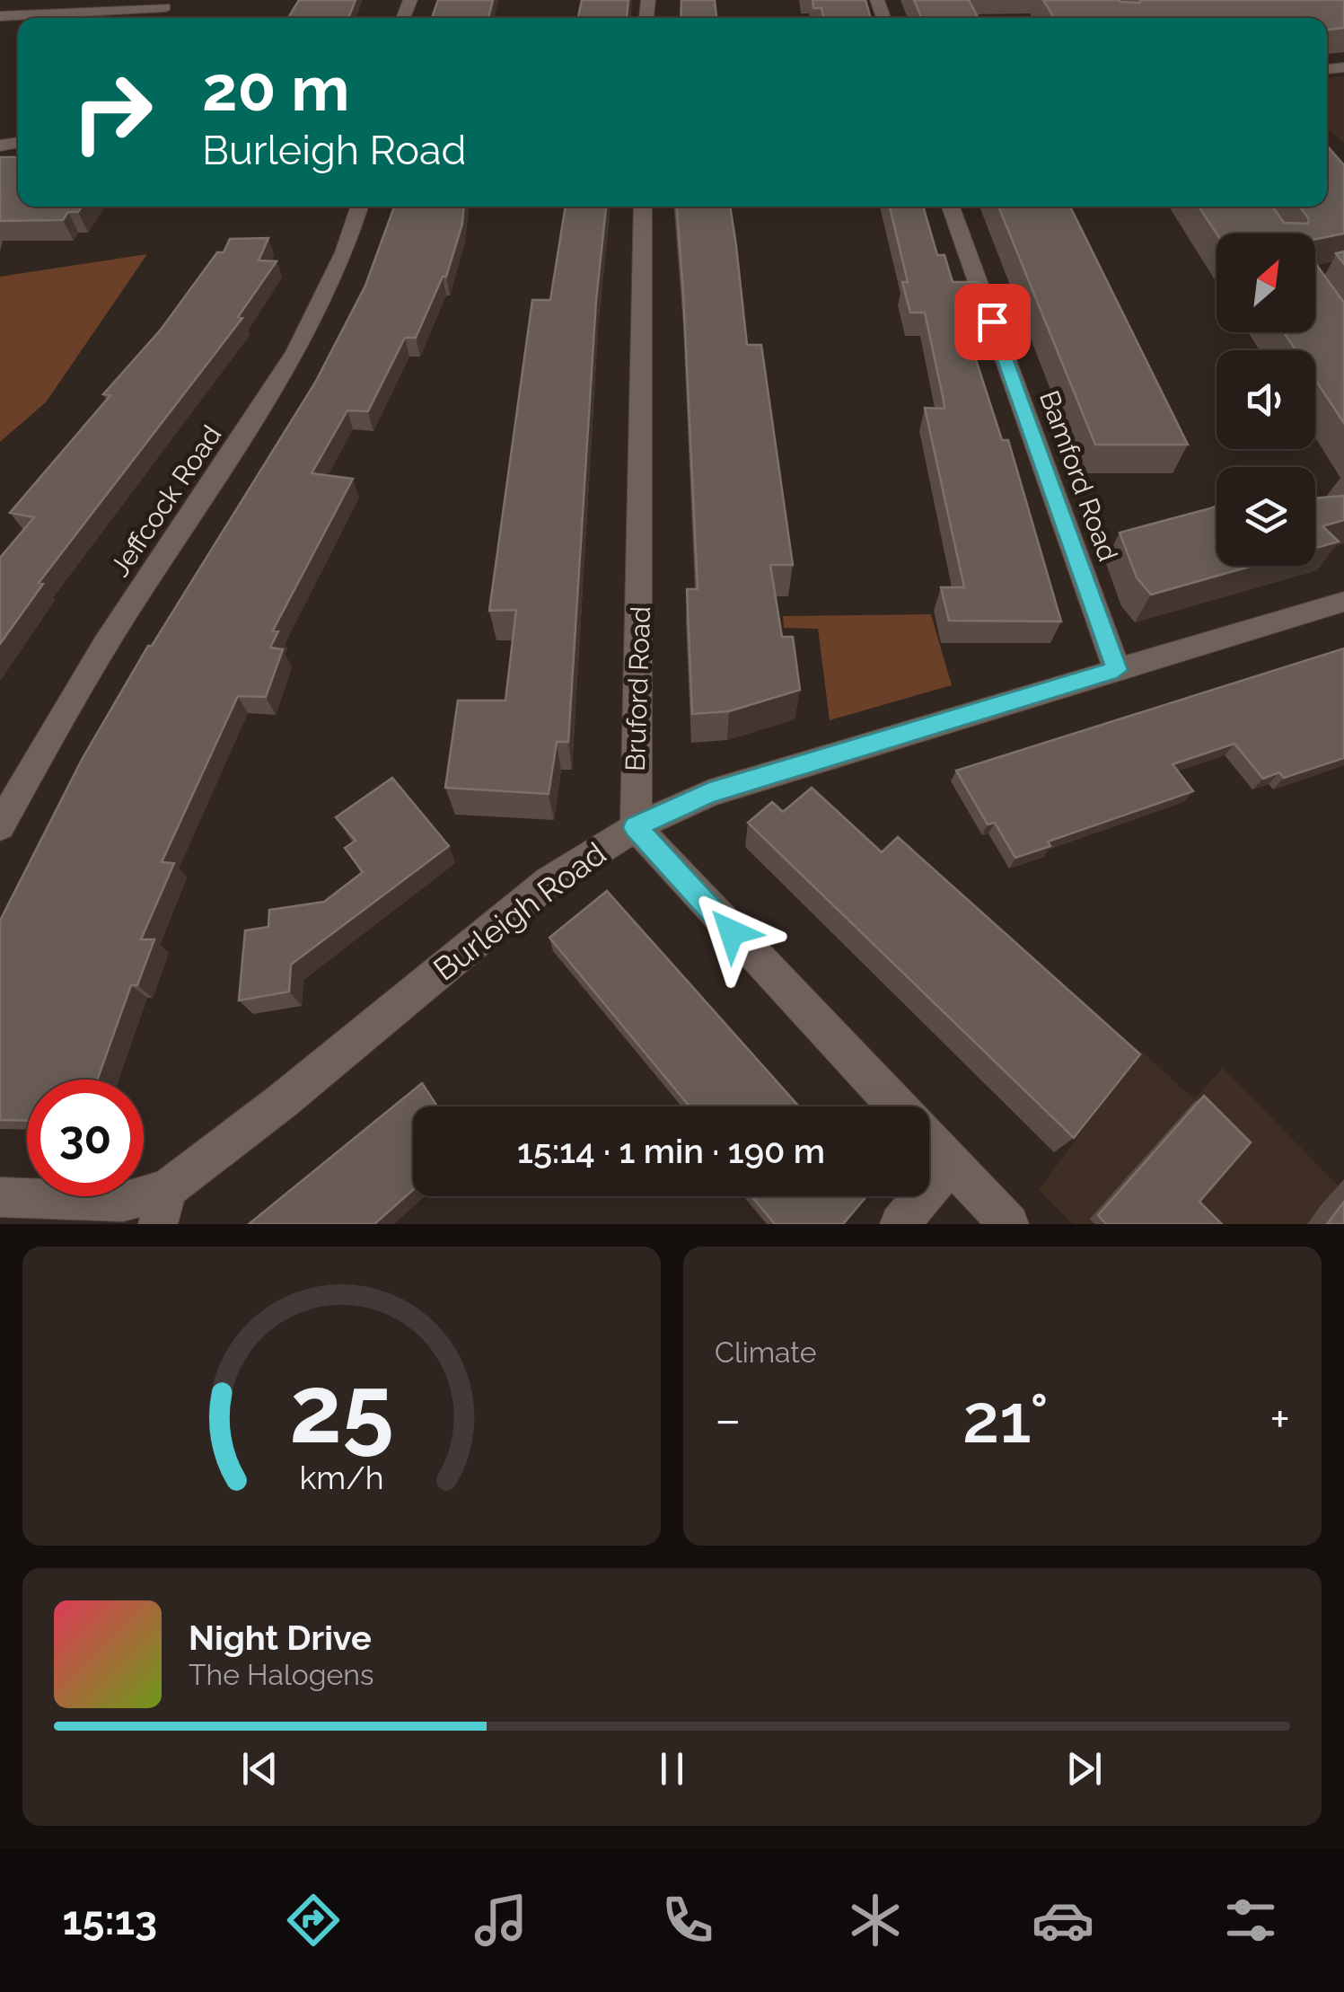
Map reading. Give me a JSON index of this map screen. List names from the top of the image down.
{
  "streets": {
    "street": [
      "Bamford Road",
      "Jeffcock Road",
      "Bruford Road",
      "Burleigh Road"
    ]
  },
  "crossings": [
    ["Bamford Road", "Burleigh Road"],
    ["Bruford Road", "Burleigh Road"]
  ],
  "north": "top right",
  "page": {
    "turn": ["20 m", "Burleigh Road"],
    "limit": "30",
    "trip": "15:14 · 1 min · 190 m",
    "tile": "Climate",
    "heat": ["−", "21°", "+"],
    "song": ["Night Drive", "The Halogens"],
    "tabs": "15:13",
    "gauge": ["25", "km/h"]
  }
}
